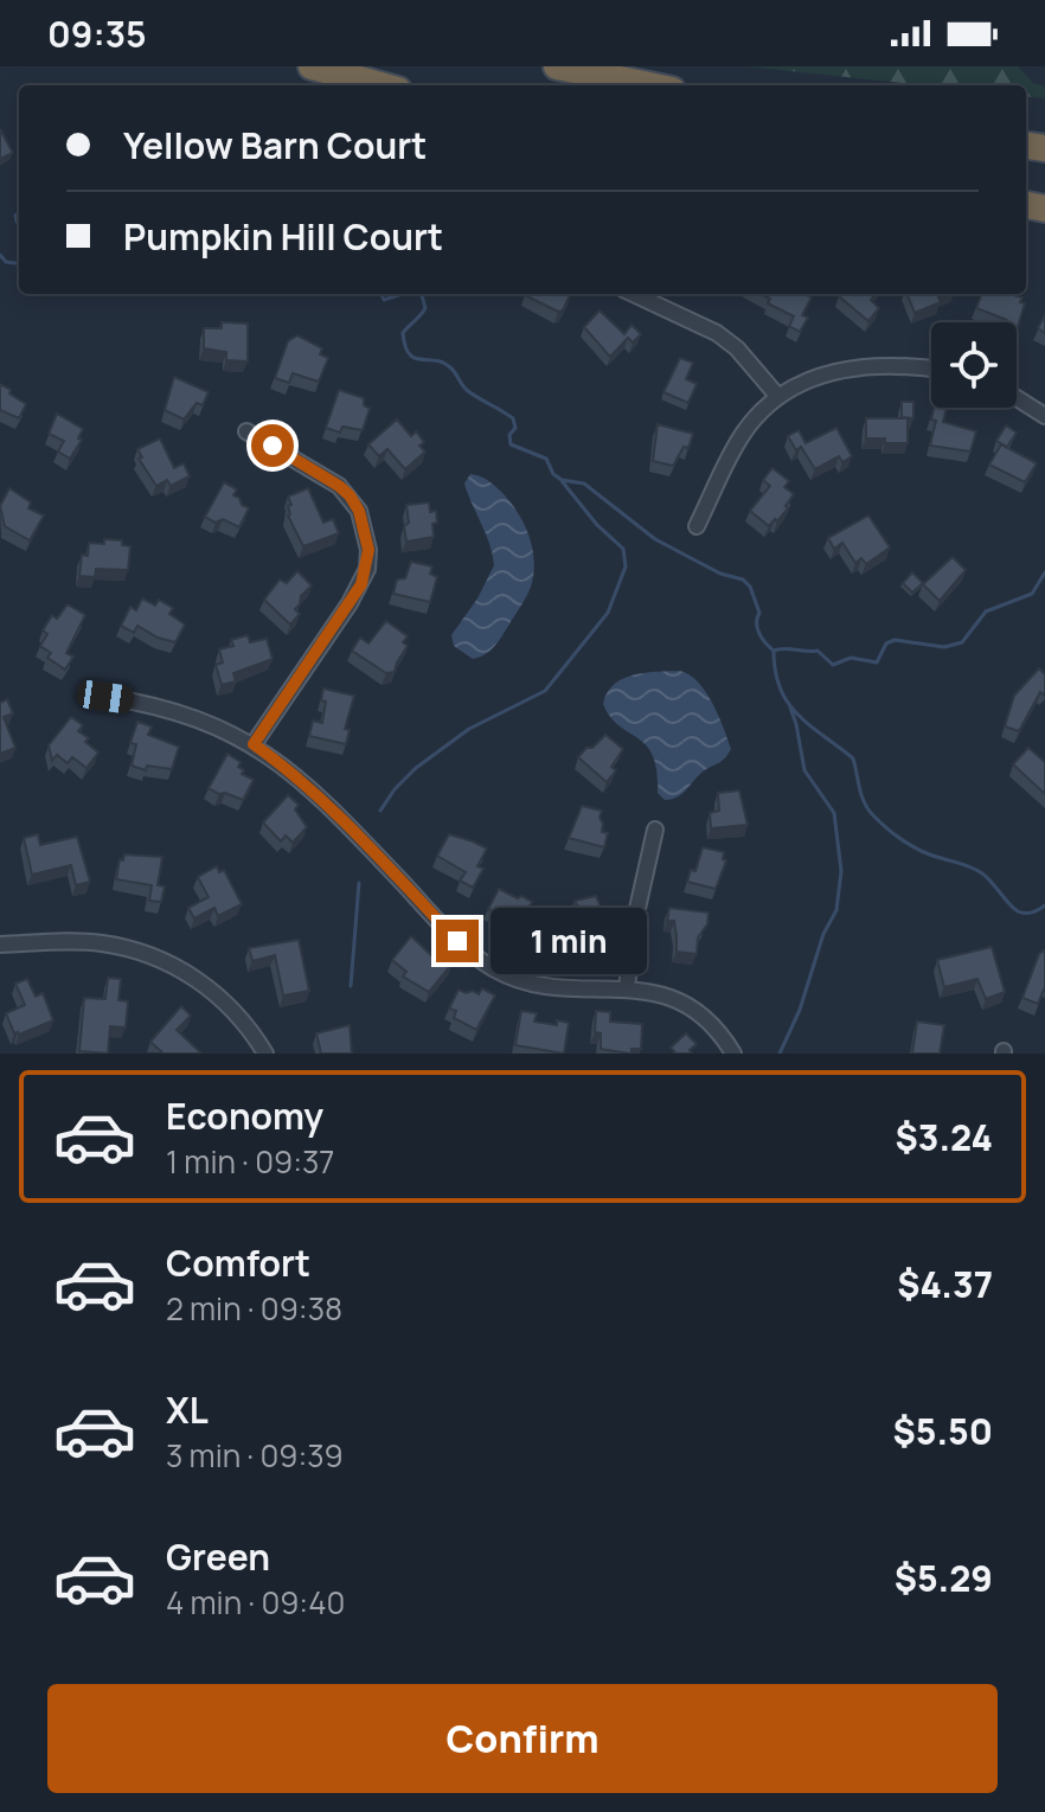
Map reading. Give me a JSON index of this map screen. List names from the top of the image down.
{
  "page": {
    "status": "09:35",
    "banner": ["Yellow Barn Court", "Pumpkin Hill Court"],
    "bubble": "1 min",
    "list": [
      {
        "name": "Economy",
        "note": "1 min · 09:37",
        "value": "$3.24"
      },
      {
        "name": "Comfort",
        "note": "2 min · 09:38",
        "value": "$4.37"
      },
      {
        "name": "XL",
        "note": "3 min · 09:39",
        "value": "$5.50"
      },
      {
        "name": "Green",
        "note": "4 min · 09:40",
        "value": "$5.29"
      }
    ],
    "buttons": "Confirm"
  }
}
